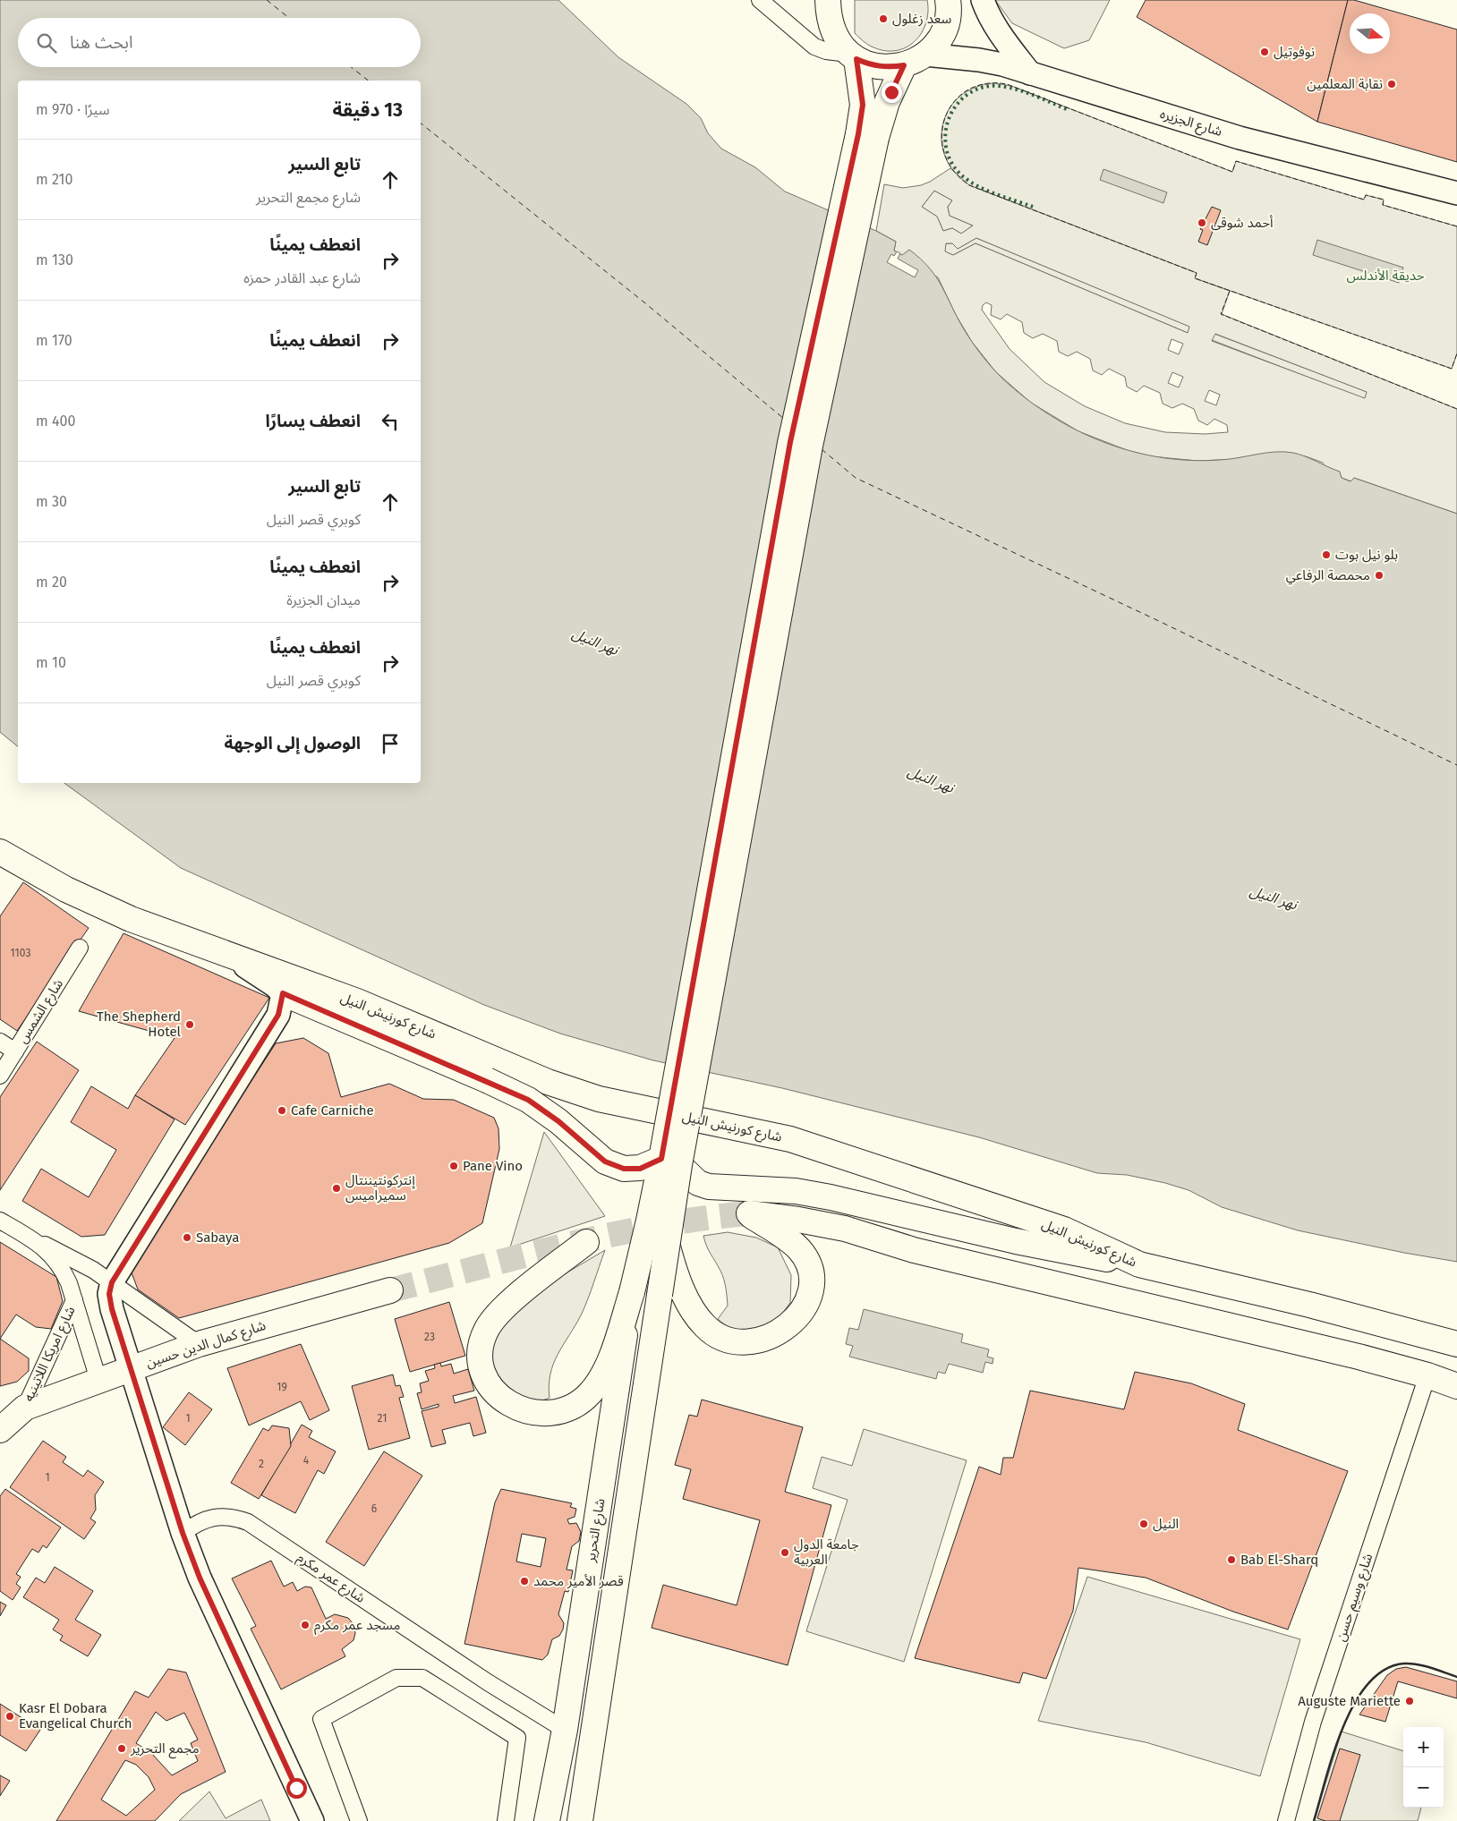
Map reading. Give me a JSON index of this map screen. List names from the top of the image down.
{
  "streets": {
    "main road": ["شارع كورنيش النيل", "شارع كمال الدين حسين", "شارع التحرير"],
    "street": [
      "شارع الجزيره",
      "شارع الشمس",
      "شارع امريكا اللاتينيه",
      "شارع عمر مكرم",
      "شارع وسيم حسن"
    ]
  },
  "crossings": [
    ["شارع كمال الدين حسين", "شارع امريكا اللاتينيه"],
    ["شارع التحرير", "شارع عمر مكرم"]
  ],
  "water": ["نهر النيل"],
  "parks": ["حديقة الأندلس"],
  "places": [
    "سعد زغلول",
    "نوفوتيل",
    "نقابة المعلمين",
    "أحمد شوقى",
    "بلو نيل بوت",
    "محمصة الرفاعي",
    "The Shepherd Hotel",
    "Cafe Carniche",
    "Pane Vino",
    "إنتركونتيننتال سميراميس",
    "Sabaya",
    "النيل",
    "جامعة الدول العربية",
    "Bab El-Sharq",
    "قصر الأمير محمد",
    "مسجد عمر مكرم",
    "Auguste Mariette",
    "Kasr El Dobara Evangelical Church",
    "مجمع التحرير"
  ],
  "house_numbers": [
    "1103",
    "23",
    "19",
    "1",
    "21",
    "4",
    "2",
    "1",
    "6"
  ],
  "north": "right",
  "page": {
    "search": "ابحث هنا",
    "heading": ["13 دقيقة", "سيرًا · 970 m"],
    "list": [
      ["تابع السير", "شارع مجمع التحرير", "210 m"],
      ["انعطف يمينًا", "شارع عبد القادر حمزه", "130 m"],
      ["انعطف يمينًا", "170 m"],
      ["انعطف يسارًا", "400 m"],
      ["تابع السير", "كوبري قصر النيل", "30 m"],
      ["انعطف يمينًا", "ميدان الجزيرة", "20 m"],
      ["انعطف يمينًا", "كوبري قصر النيل", "10 m"],
      "الوصول إلى الوجهة"
    ],
    "map_buttons": ["+", "−"]
  }
}
